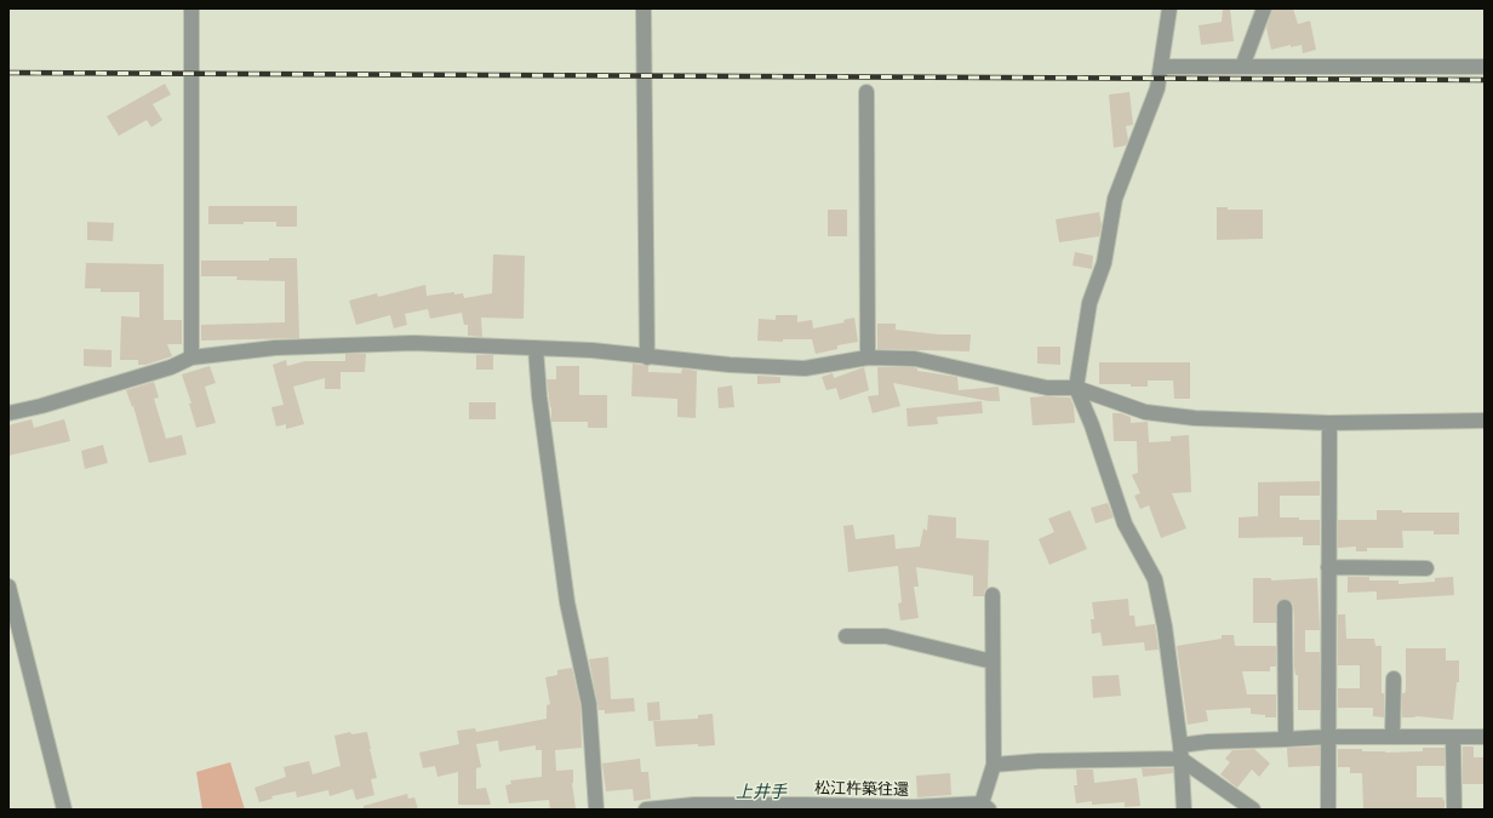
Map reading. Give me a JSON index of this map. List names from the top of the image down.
{
  "streets": {
    "street": ["松江杵築往還"]
  },
  "water": ["上井手"]
}
